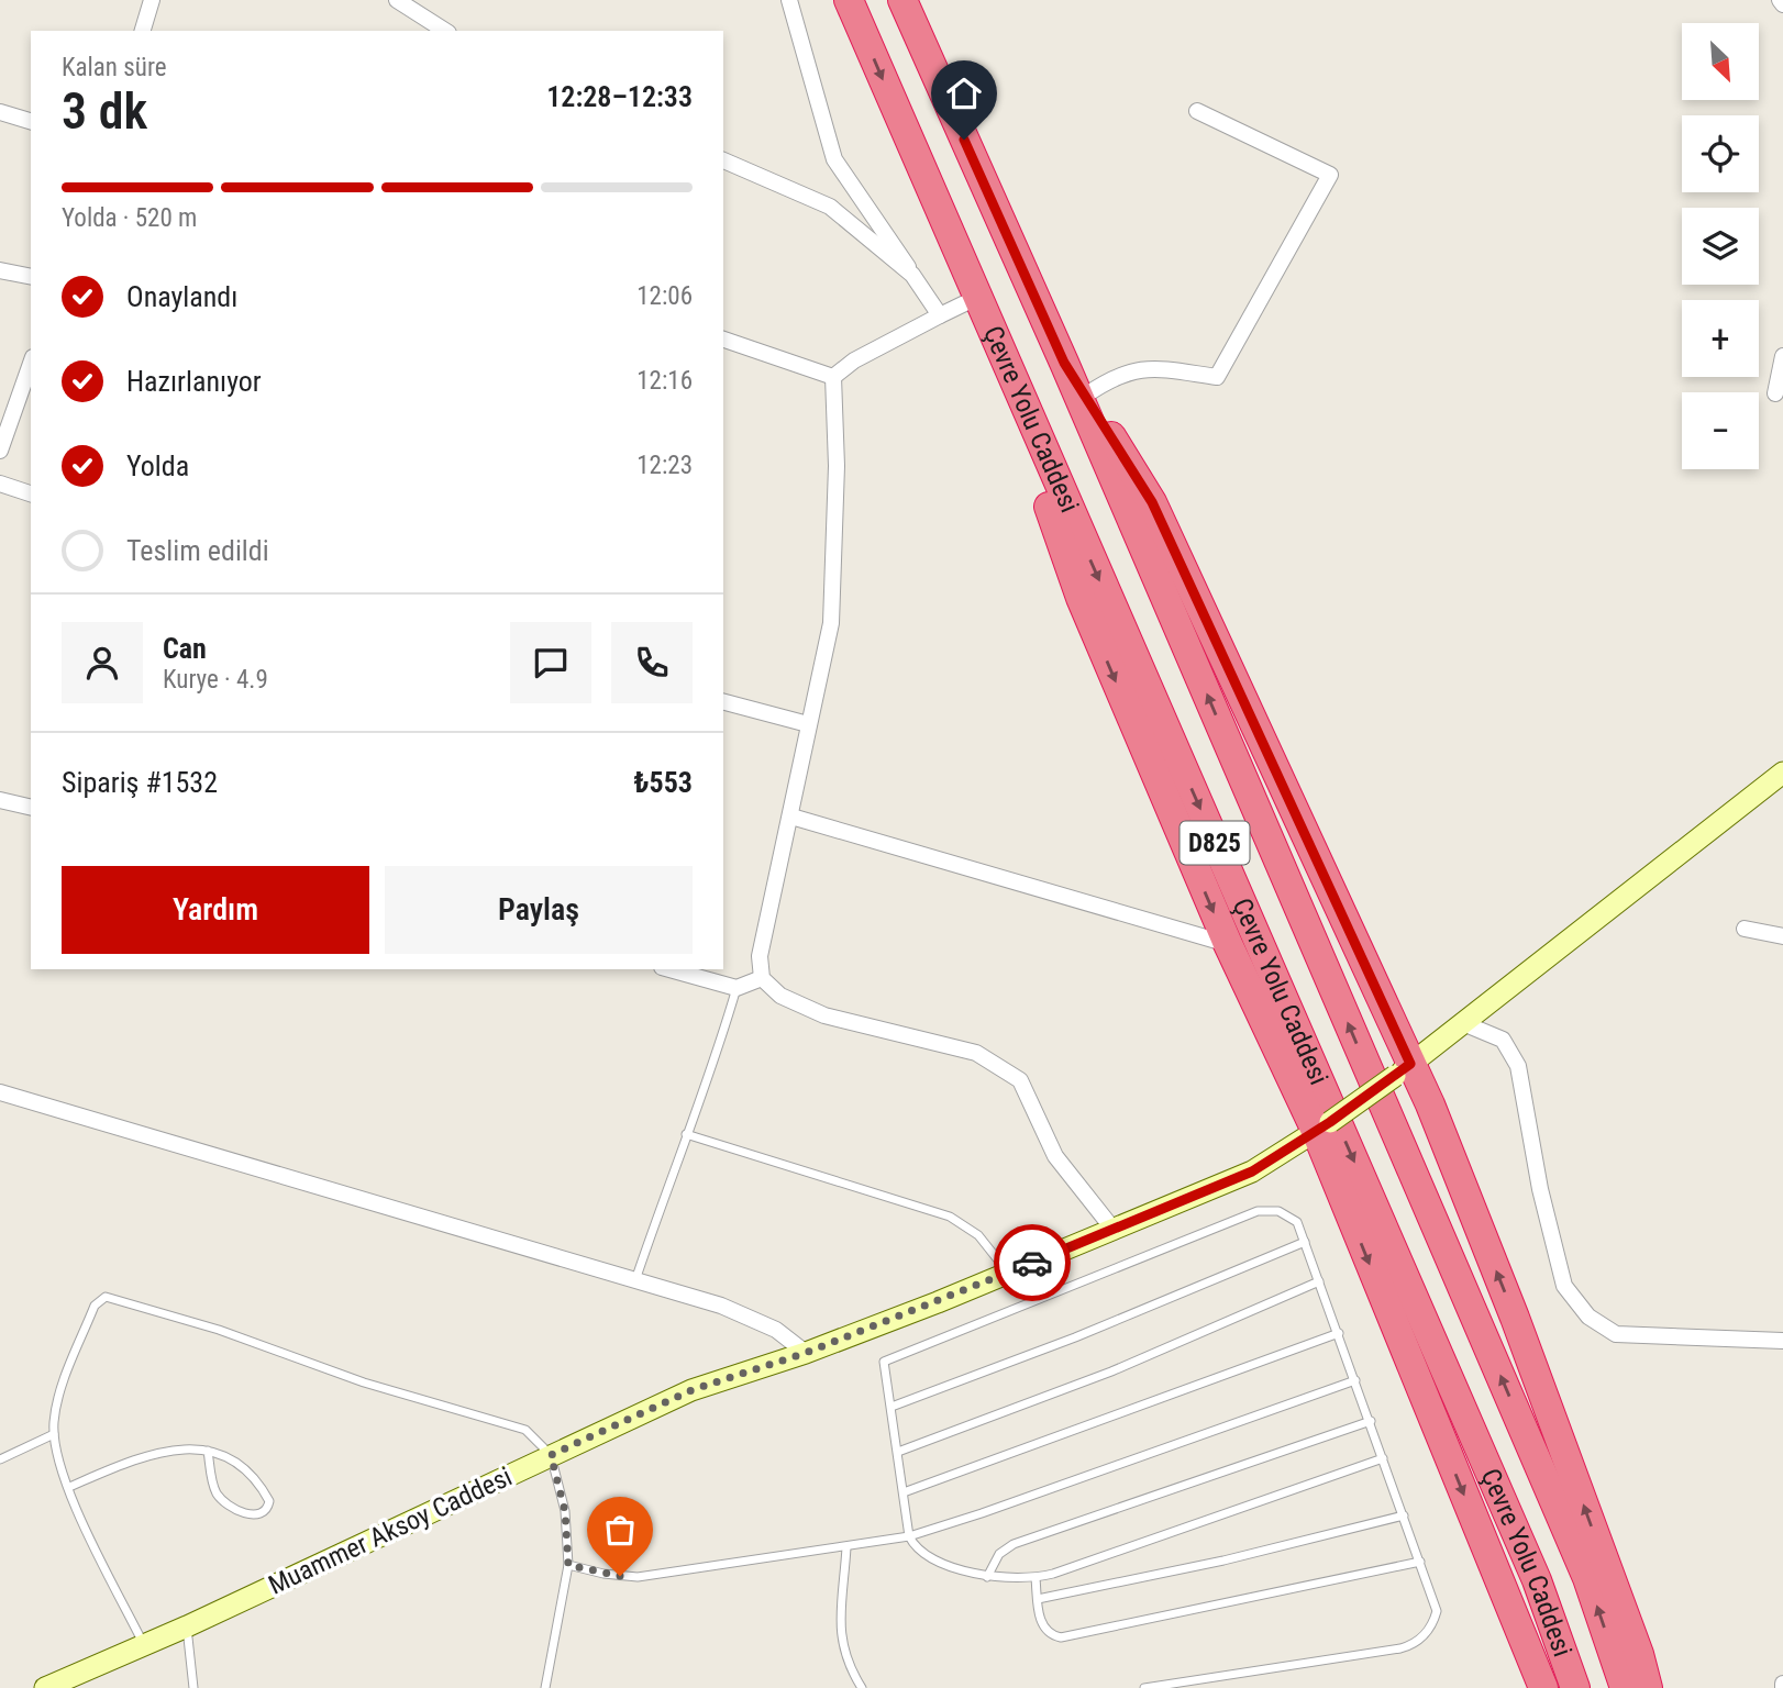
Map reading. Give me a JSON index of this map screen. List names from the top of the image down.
{
  "streets": {
    "highway": ["Çevre Yolu Caddesi", "D825"],
    "street": ["Muammer Aksoy Caddesi"]
  },
  "north": "bottom right",
  "page": {
    "map_buttons": ["+", "−"],
    "heading": ["3 dk", "Kalan süre", "12:28–12:33"],
    "panel": [
      "Can",
      "Kurye · 4.9",
      "Sipariş #1532",
      "₺553"
    ],
    "bar": "Yolda · 520 m",
    "list": [
      ["Onaylandı", "12:06"],
      ["Hazırlanıyor", "12:16"],
      ["Yolda", "12:23"],
      "Teslim edildi"
    ],
    "buttons": ["Yardım", "Paylaş"]
  }
}
